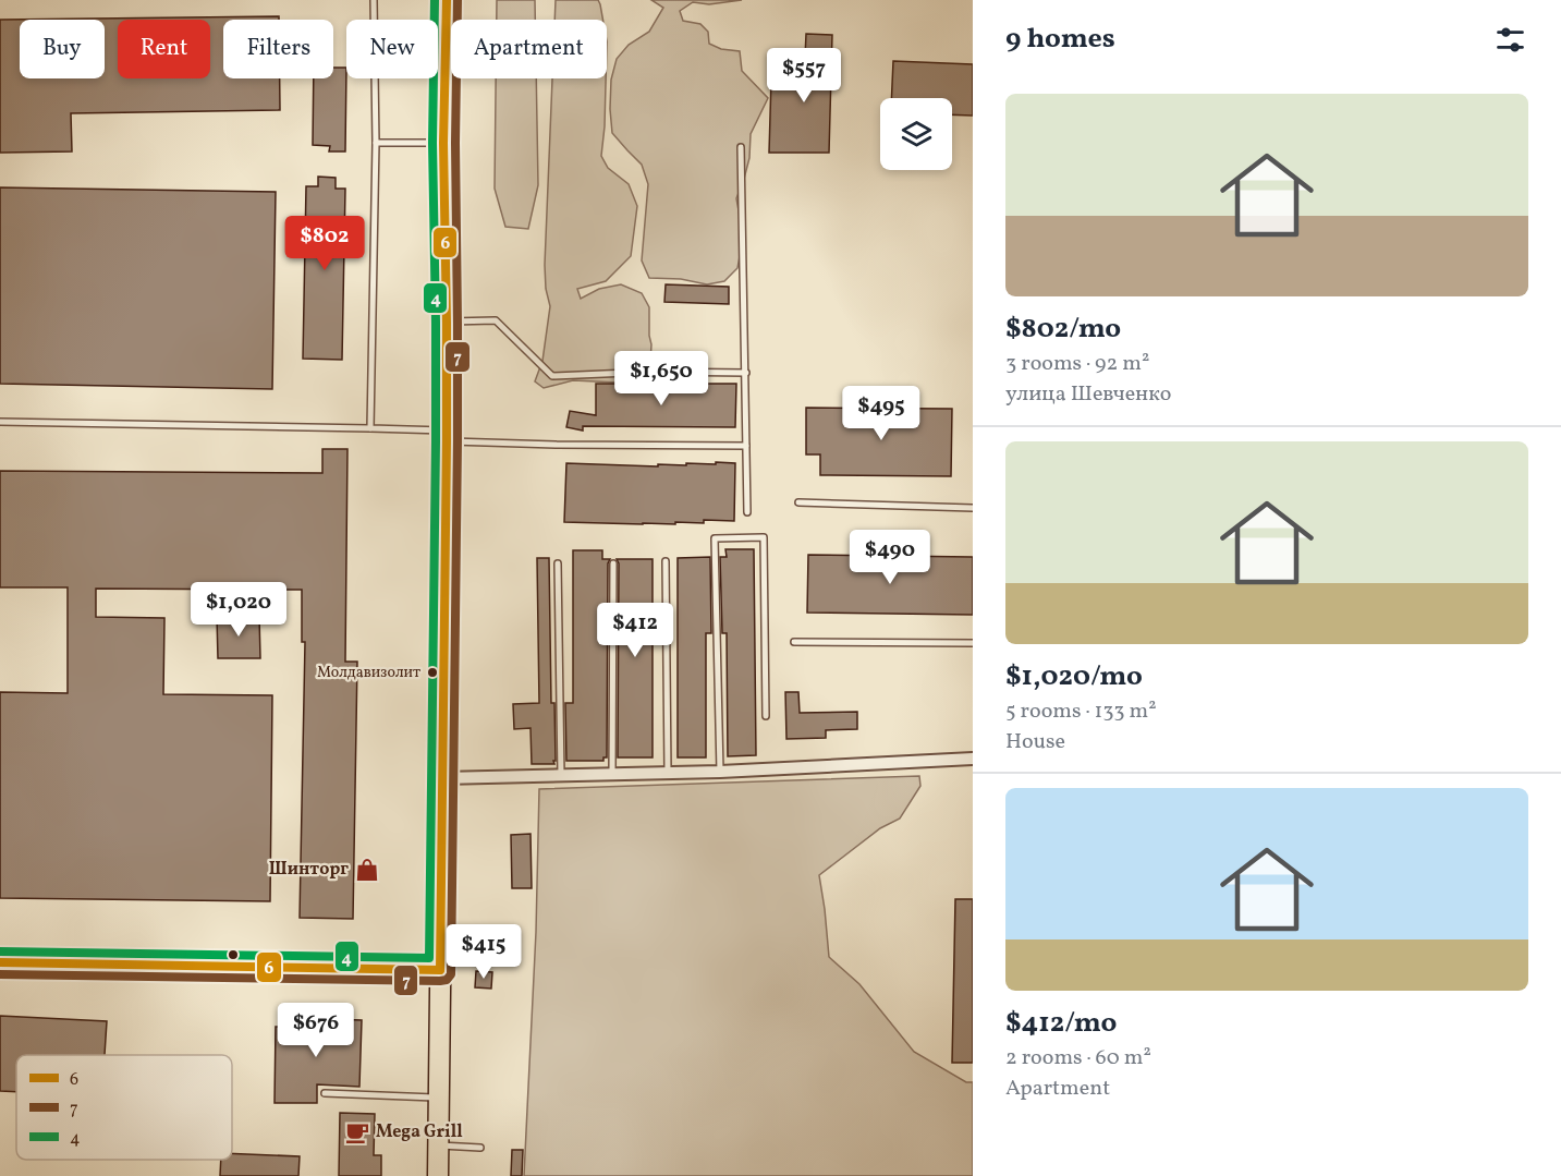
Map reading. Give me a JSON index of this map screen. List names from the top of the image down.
{
  "places": {
    "other": ["Молдавизолит"],
    "shop": ["Шинторг"],
    "cafe": ["Mega Grill"]
  },
  "lines": ["transit line 6", "transit line 7", "transit line 4"],
  "legend": ["6", "7", "4"],
  "page": {
    "heading": "9 homes",
    "chip": [
      "Buy",
      "Rent",
      "Filters",
      "New",
      "Apartment"
    ],
    "price": [
      "$557",
      "$802",
      "$1,650",
      "$495",
      "$490",
      "$1,020",
      "$412",
      "$415",
      "$676"
    ],
    "list": [
      {
        "name": "$802/mo",
        "note": "3 rooms · 92 m² · улица Шевченко"
      },
      {
        "name": "$1,020/mo",
        "note": "5 rooms · 133 m² · House"
      },
      {
        "name": "$412/mo",
        "note": "2 rooms · 60 m² · Apartment"
      }
    ]
  }
}
